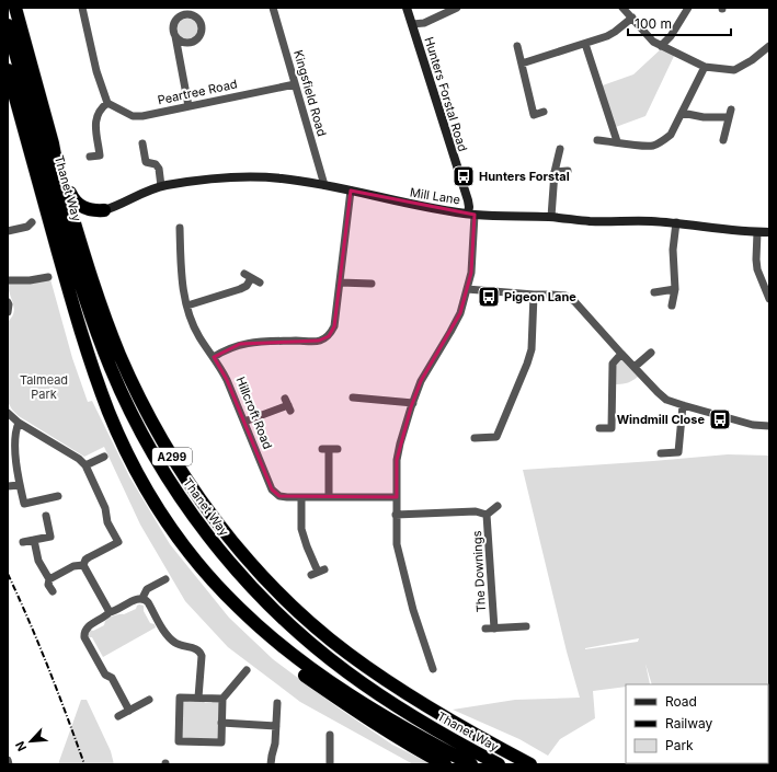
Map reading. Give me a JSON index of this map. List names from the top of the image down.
{
  "streets": {
    "highway": ["Thanet Way", "A299"],
    "street": [
      "Peartree Road",
      "Kingsfield Road",
      "Hunters Forstal Road",
      "Mill Lane",
      "Hillcroft Road",
      "The Downings"
    ]
  },
  "crossings": [
    ["Peartree Road", "Kingsfield Road"],
    ["Kingsfield Road", "Mill Lane"],
    ["Hunters Forstal Road", "Mill Lane"]
  ],
  "parks": ["Talmead Park"],
  "places": {
    "bus stop": ["Hunters Forstal", "Pigeon Lane", "Windmill Close"]
  },
  "legend": ["Road", "Railway", "Park"],
  "scale_bar": "100 m",
  "north": "bottom left"
}
